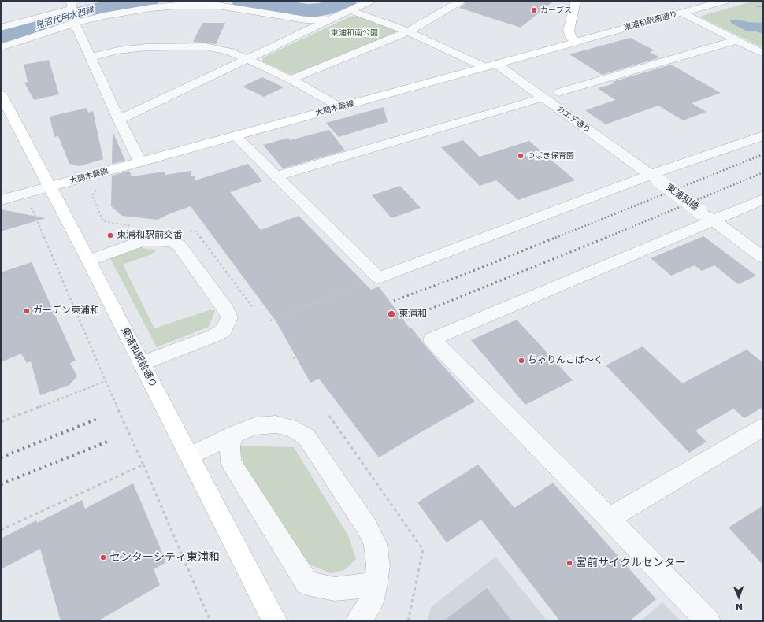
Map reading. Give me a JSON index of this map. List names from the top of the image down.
{
  "streets": {
    "main road": ["大間木蕨線", "東浦和駅前通り"],
    "street": ["東浦和駅南通り", "カエデ通り", "東浦和橋"]
  },
  "crossings": [
    ["東浦和駅南通り", "大間木蕨線"],
    ["大間木蕨線", "カエデ通り"],
    ["大間木蕨線", "東浦和駅前通り"],
    ["カエデ通り", "東浦和橋"]
  ],
  "water": ["見沼代用水西縁"],
  "parks": ["東浦和南公園"],
  "places": [
    "カーブス",
    "つばき保育園",
    "東浦和駅前交番",
    "ガーデン東浦和",
    "東浦和",
    "ちゃりんこぱ～く",
    "センターシティ東浦和",
    "宮前サイクルセンター"
  ],
  "north": "bottom"
}
